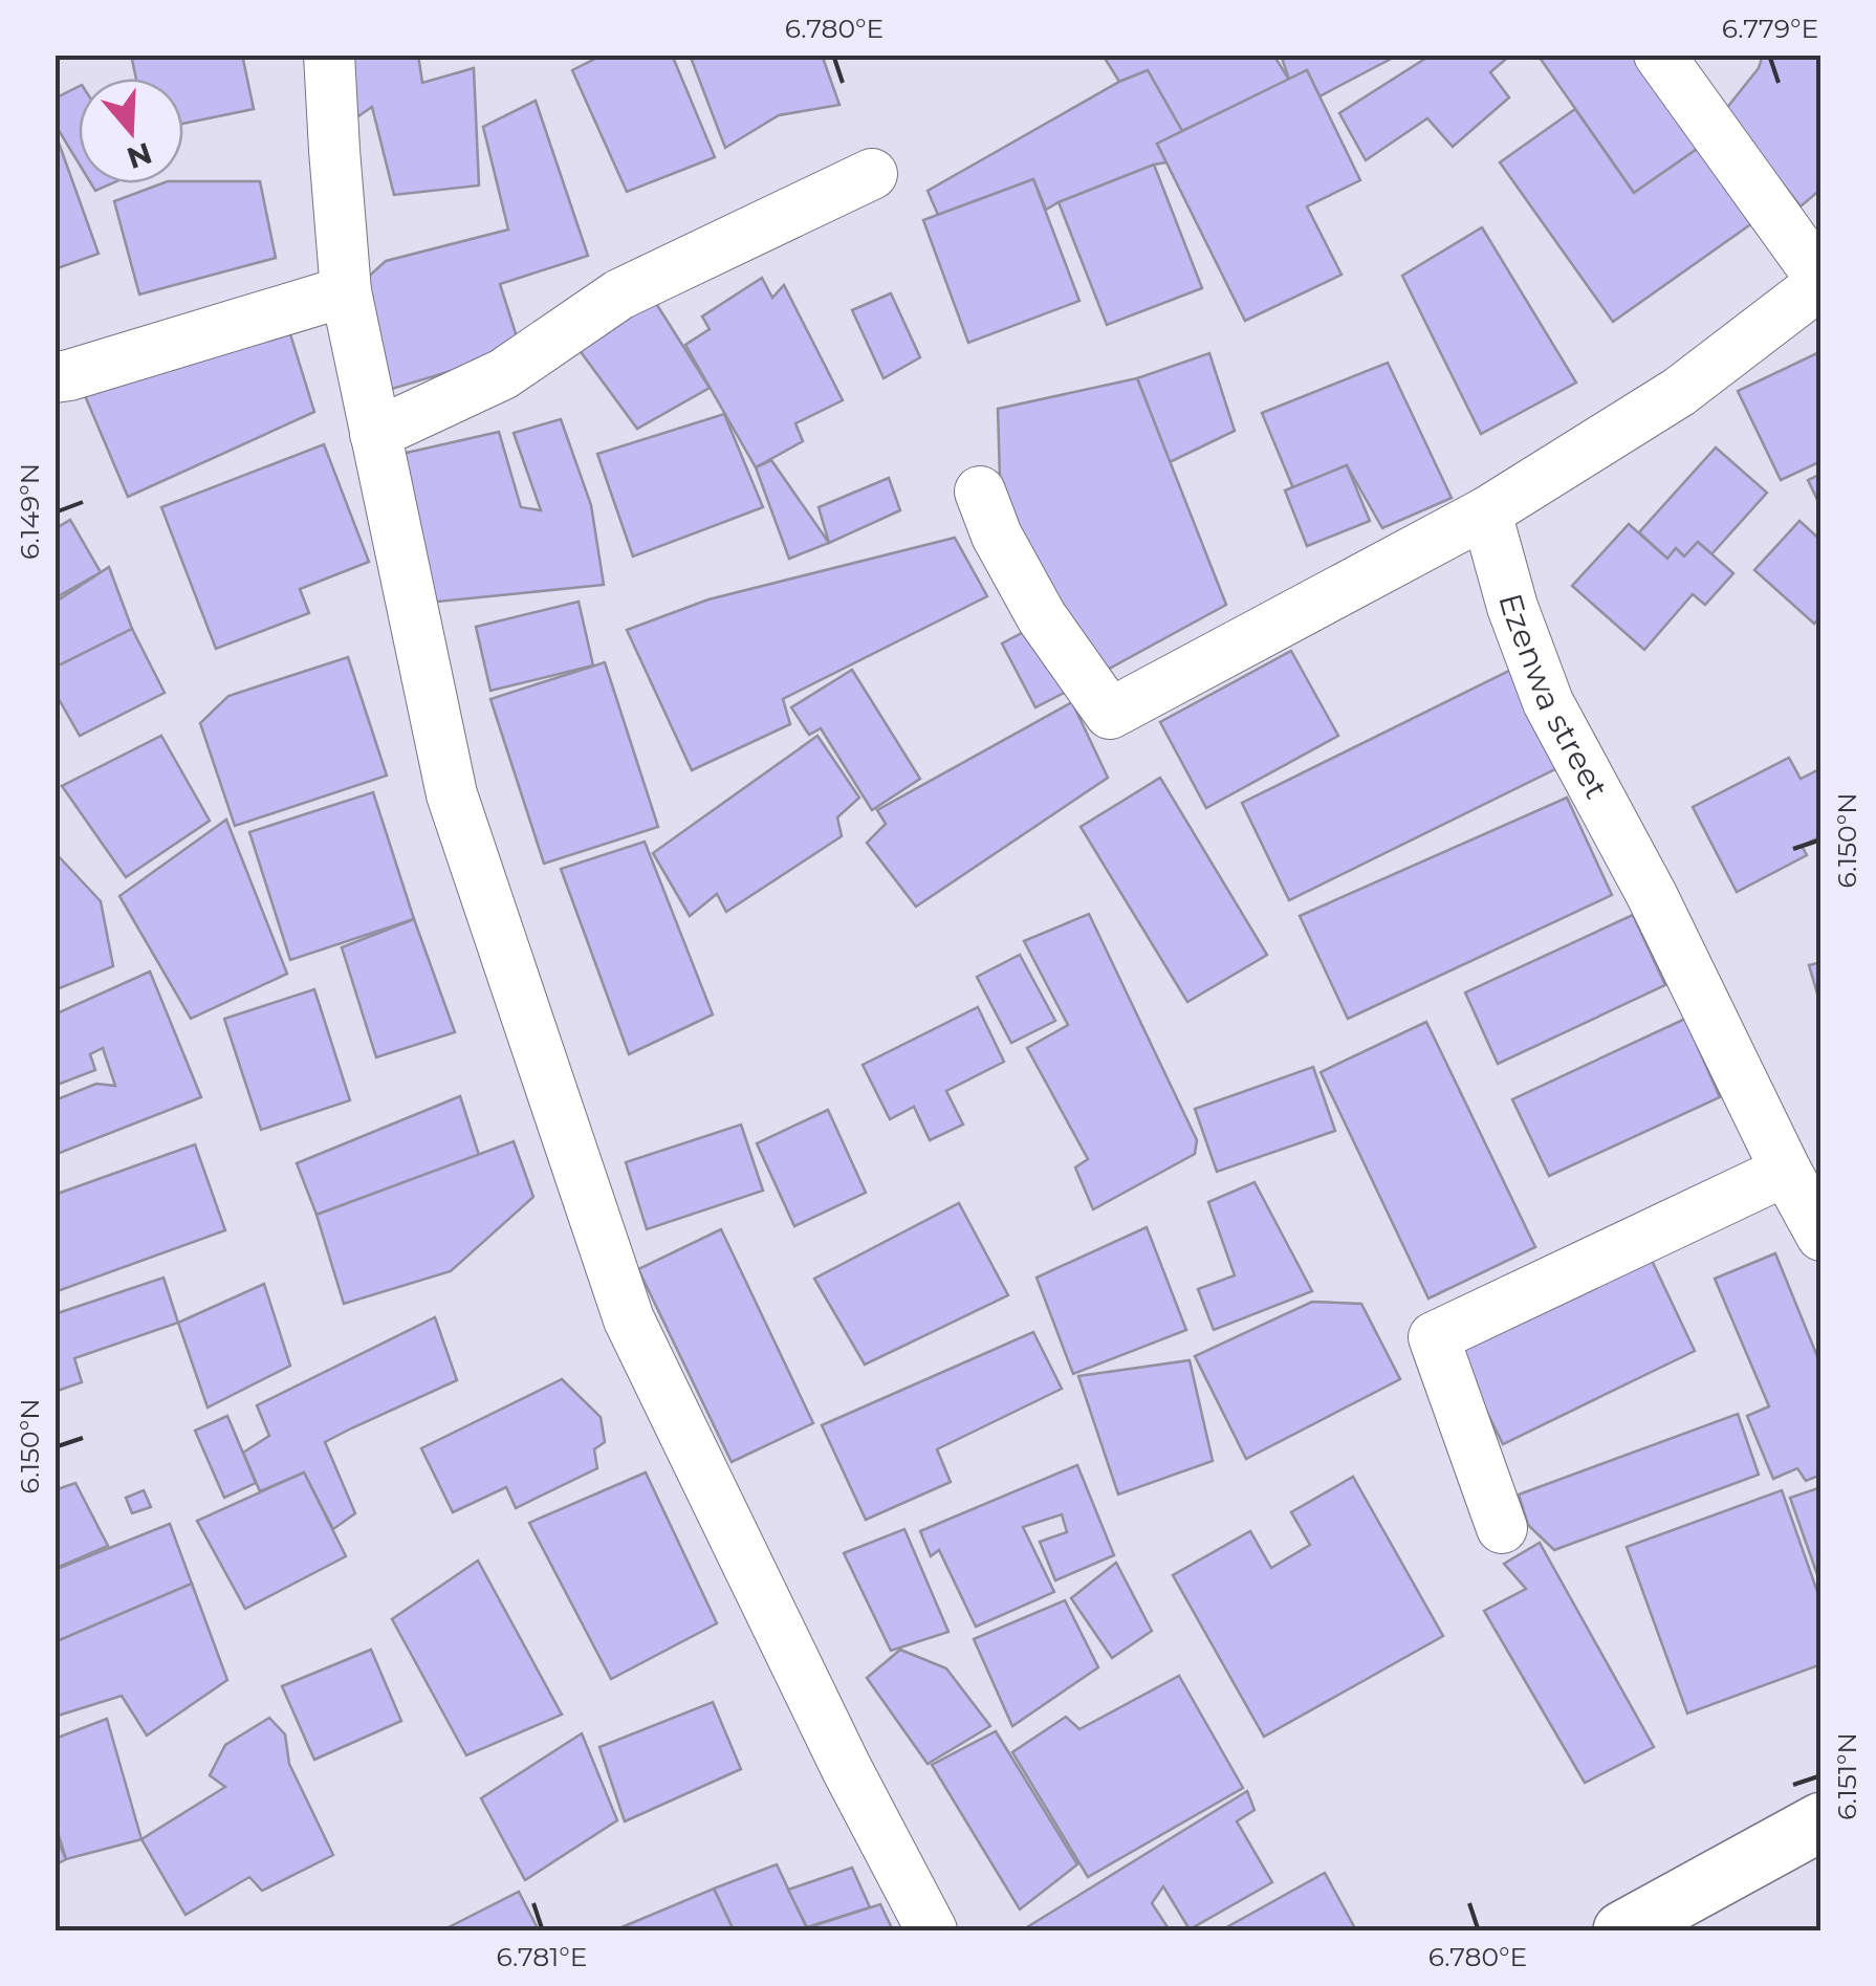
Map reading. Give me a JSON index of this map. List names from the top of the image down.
{
  "streets": {
    "street": ["Ezenwa street"]
  },
  "north": "bottom",
  "coordinates": [
    "6.780°E",
    "6.779°E",
    "6.149°N",
    "6.150°N",
    "6.151°N",
    "6.781°E"
  ]
}
